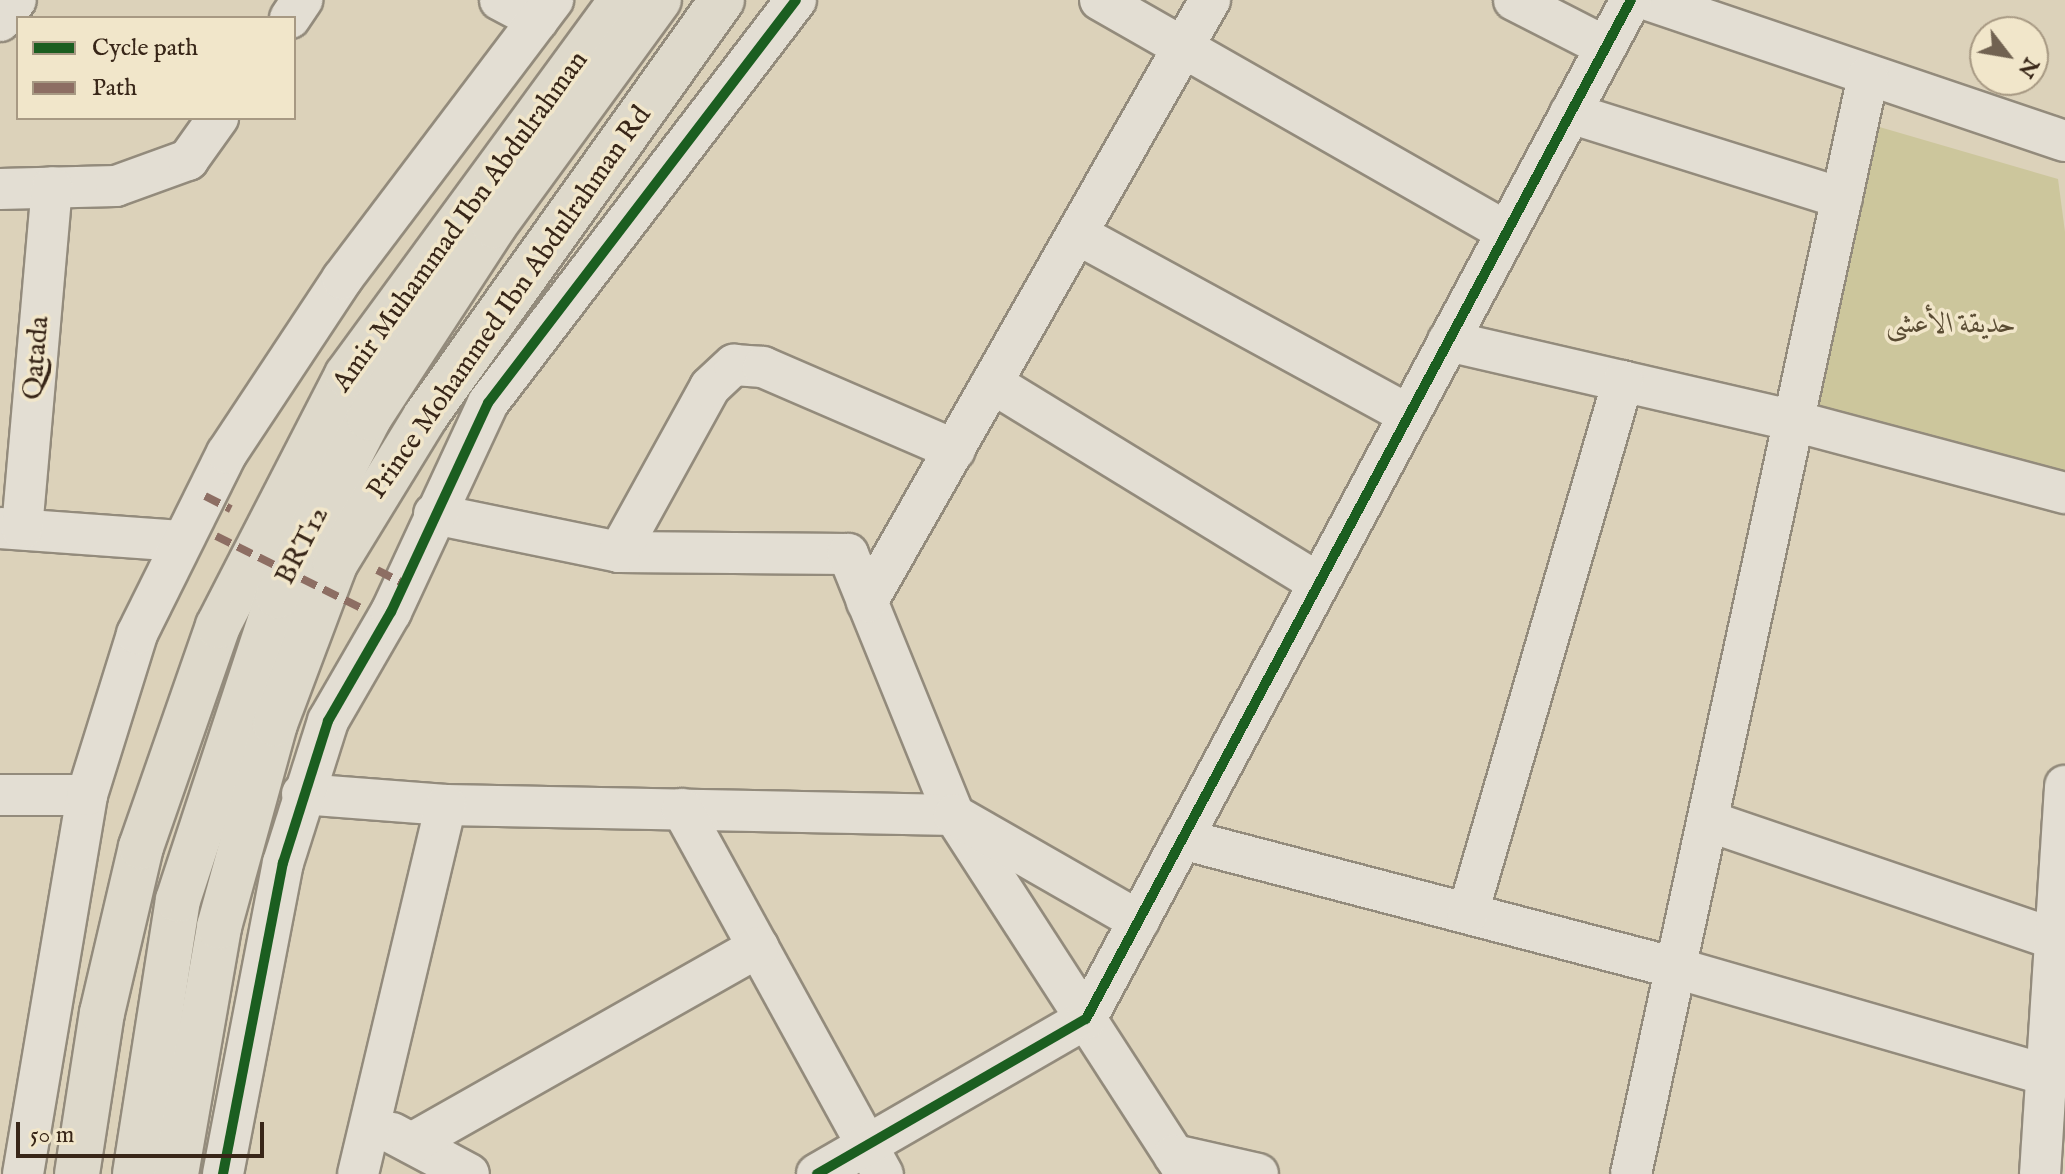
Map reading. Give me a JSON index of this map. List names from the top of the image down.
{
  "streets": {
    "main road": ["Amir Muhammad Ibn Abdulrahman", "Prince Mohammed Ibn Abdulrahman Rd", "BRT12"],
    "street": ["Qatada"]
  },
  "parks": ["حديقة الأعشى"],
  "legend": ["Cycle path", "Path"],
  "scale_bar": "50 m",
  "north": "bottom right"
}
